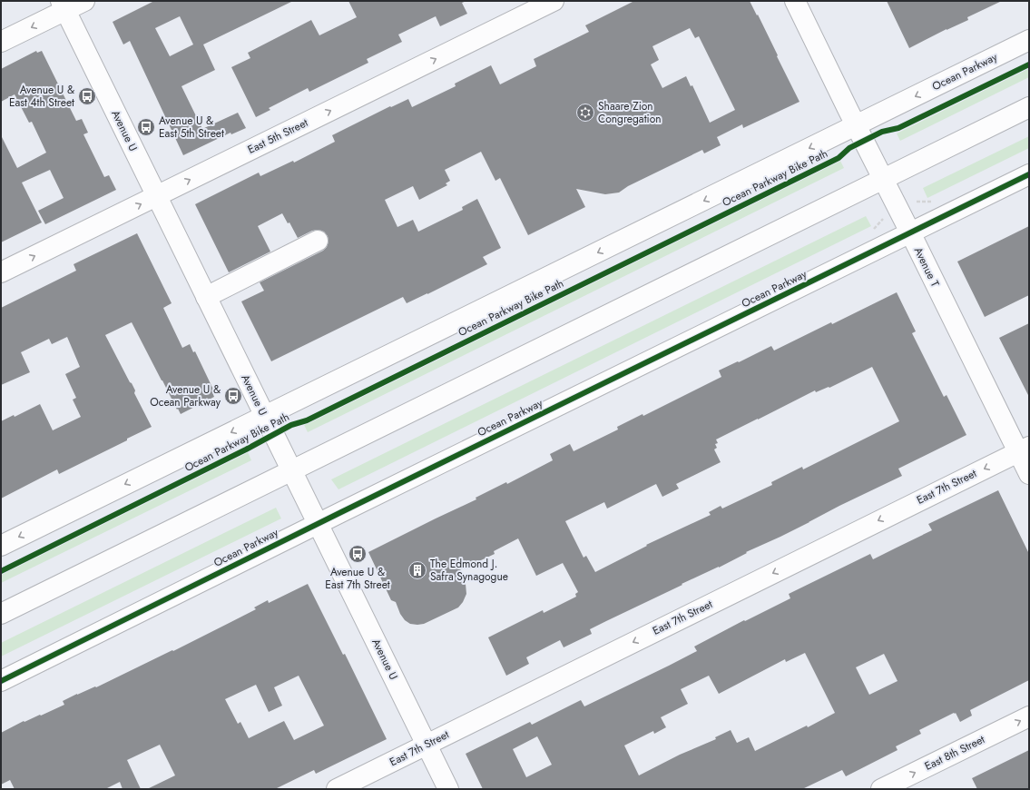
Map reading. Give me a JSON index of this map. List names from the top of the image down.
{
  "streets": {
    "street": [
      "Ocean Parkway",
      "Avenue U",
      "East 5th Street",
      "Avenue T",
      "East 7th Street",
      "East 8th Street"
    ],
    "cycle path": ["Ocean Parkway Bike Path"]
  },
  "crossings": [
    ["Ocean Parkway", "Avenue U"],
    ["Ocean Parkway", "Avenue T"],
    ["Avenue U", "East 5th Street"],
    ["Avenue U", "East 7th Street"],
    ["Avenue T", "East 7th Street"]
  ],
  "one_way": ["East 5th Street", "East 7th Street", "East 8th Street"],
  "places": {
    "bus stop": [
      "Avenue U & East 4th Street",
      "Avenue U & East 5th Street",
      "Avenue U & Ocean Parkway",
      "Avenue U & East 7th Street"
    ],
    "synagogue": ["Shaare Zion Congregation"],
    "building": ["The Edmond J. Safra Synagogue"]
  }
}
